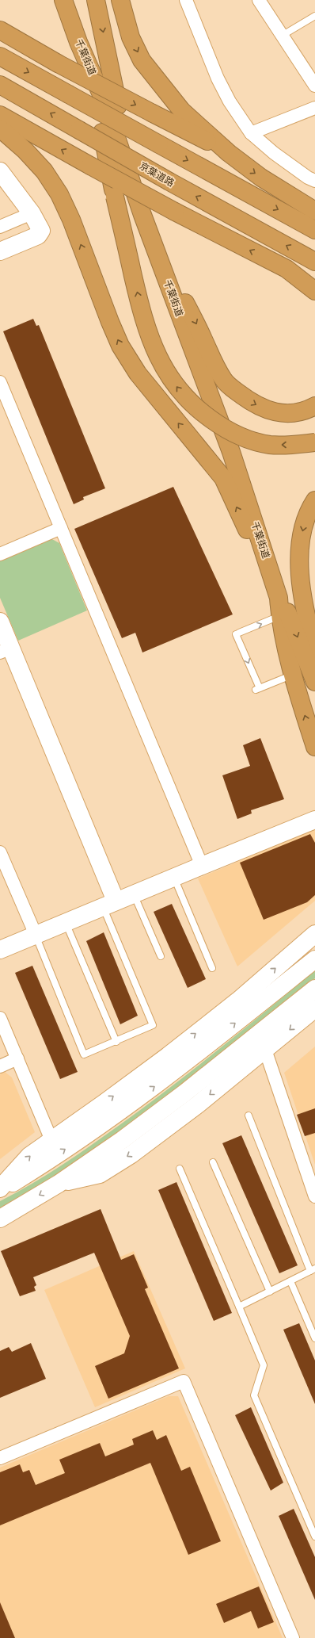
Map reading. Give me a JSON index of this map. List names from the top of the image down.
{
  "streets": {
    "highway": ["千葉街道", "京葉道路"]
  }
}
